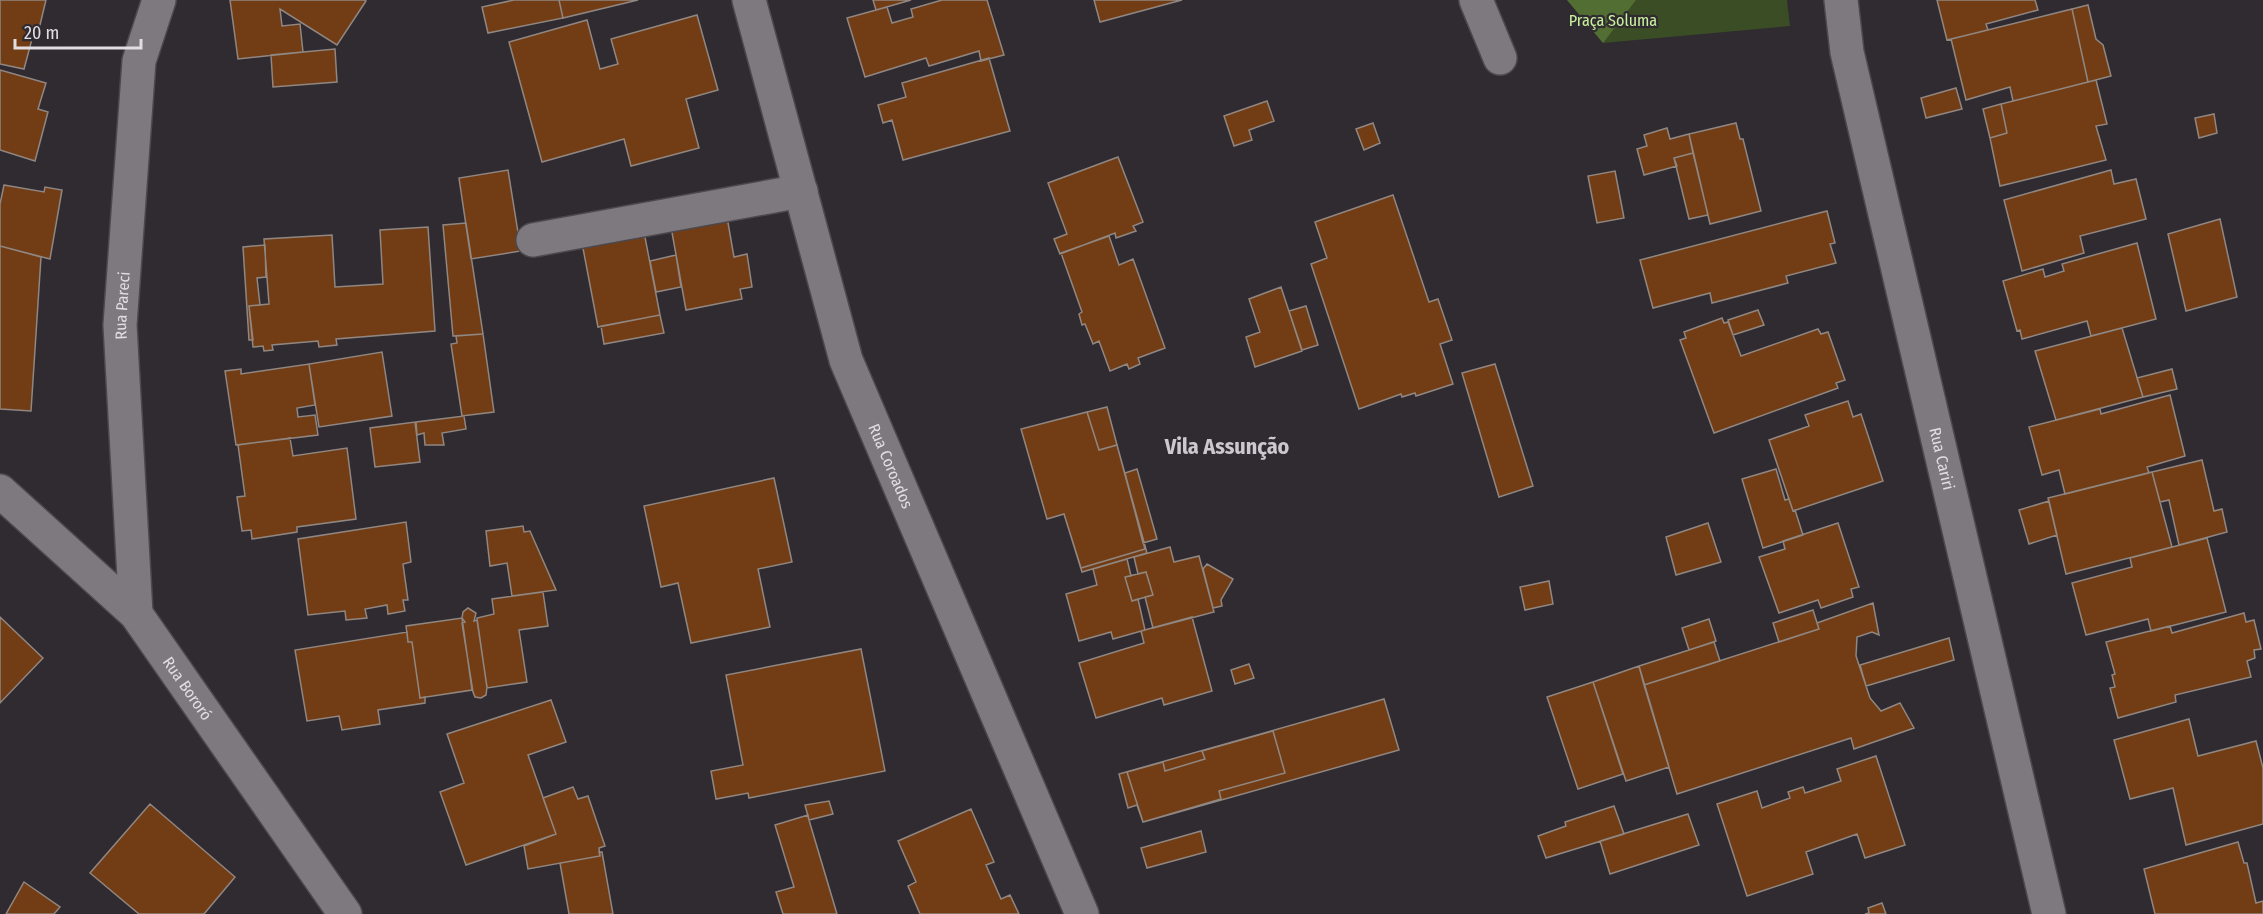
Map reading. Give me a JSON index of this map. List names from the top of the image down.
{
  "streets": {
    "street": [
      "Rua Pareci",
      "Rua Cariri",
      "Rua Coroados",
      "Rua Bororó"
    ]
  },
  "crossings": [
    ["Rua Pareci", "Rua Bororó"]
  ],
  "districts": ["Vila Assunção"],
  "parks": ["Praça Soluma"],
  "scale_bar": "20 m"
}
